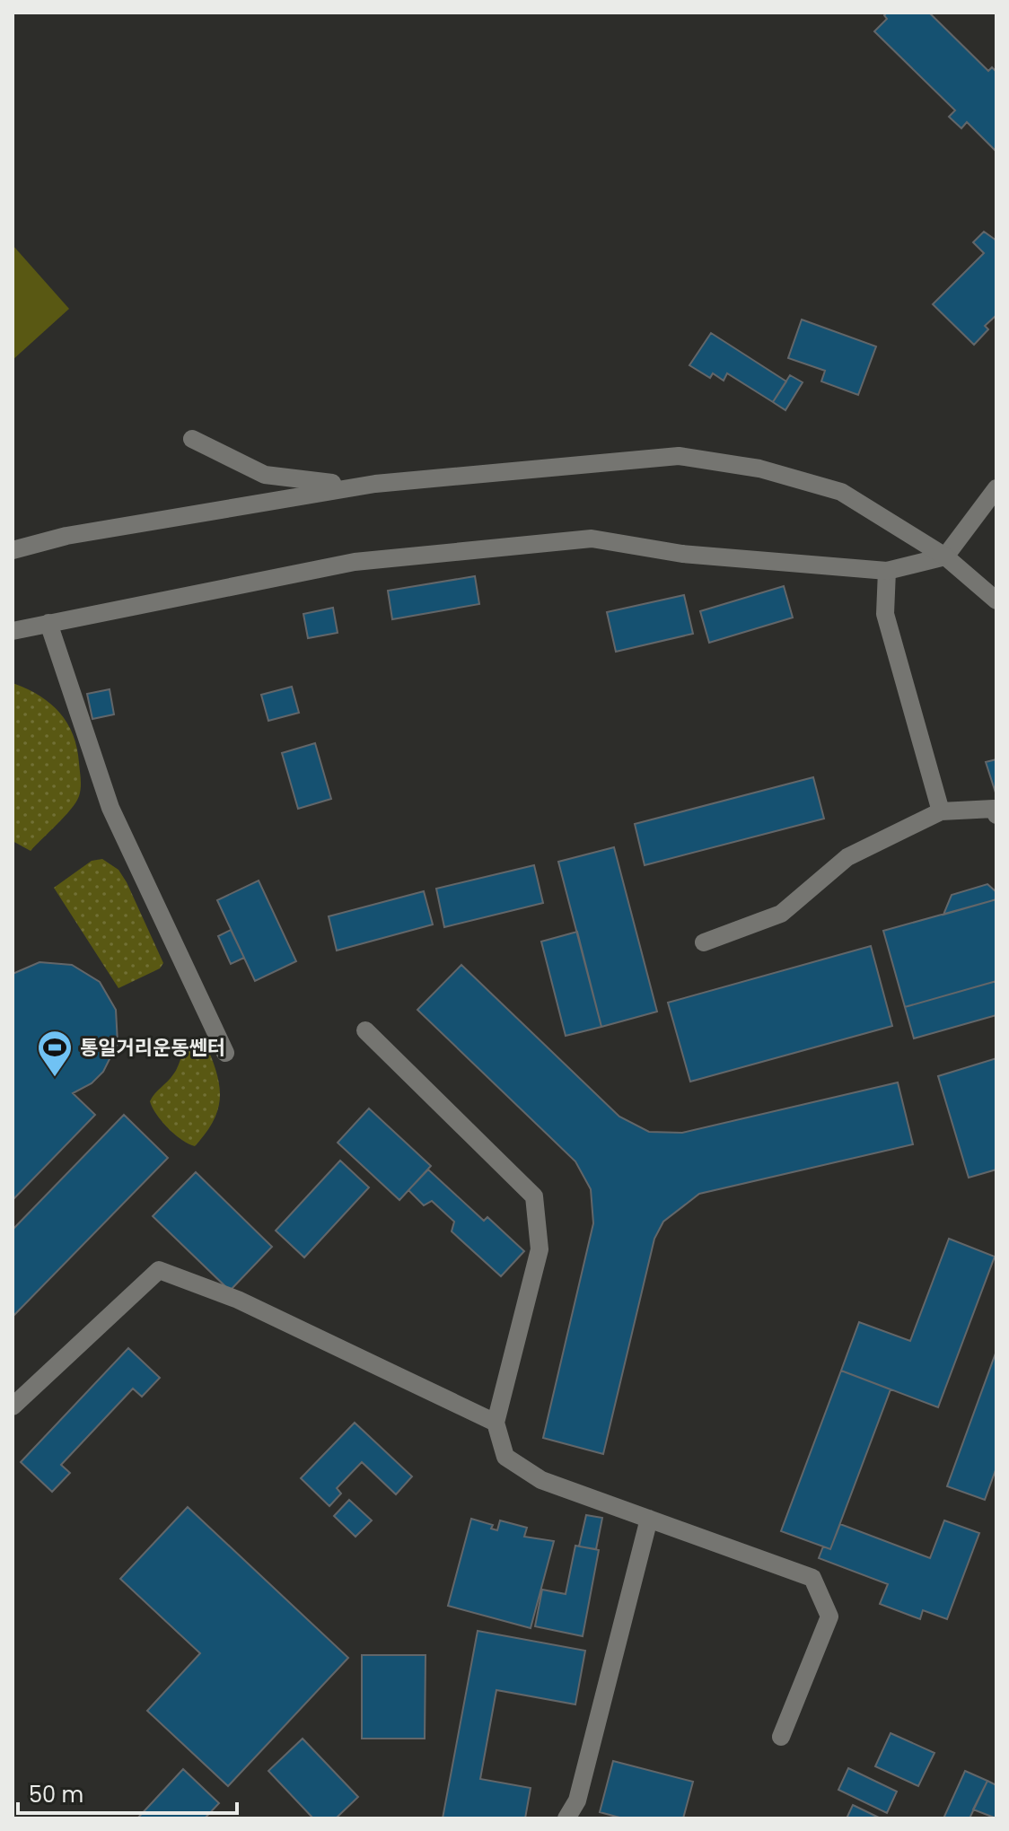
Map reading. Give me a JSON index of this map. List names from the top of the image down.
{
  "places": {
    "sports": ["통일거리운동쎈터"]
  },
  "scale_bar": "50 m"
}
